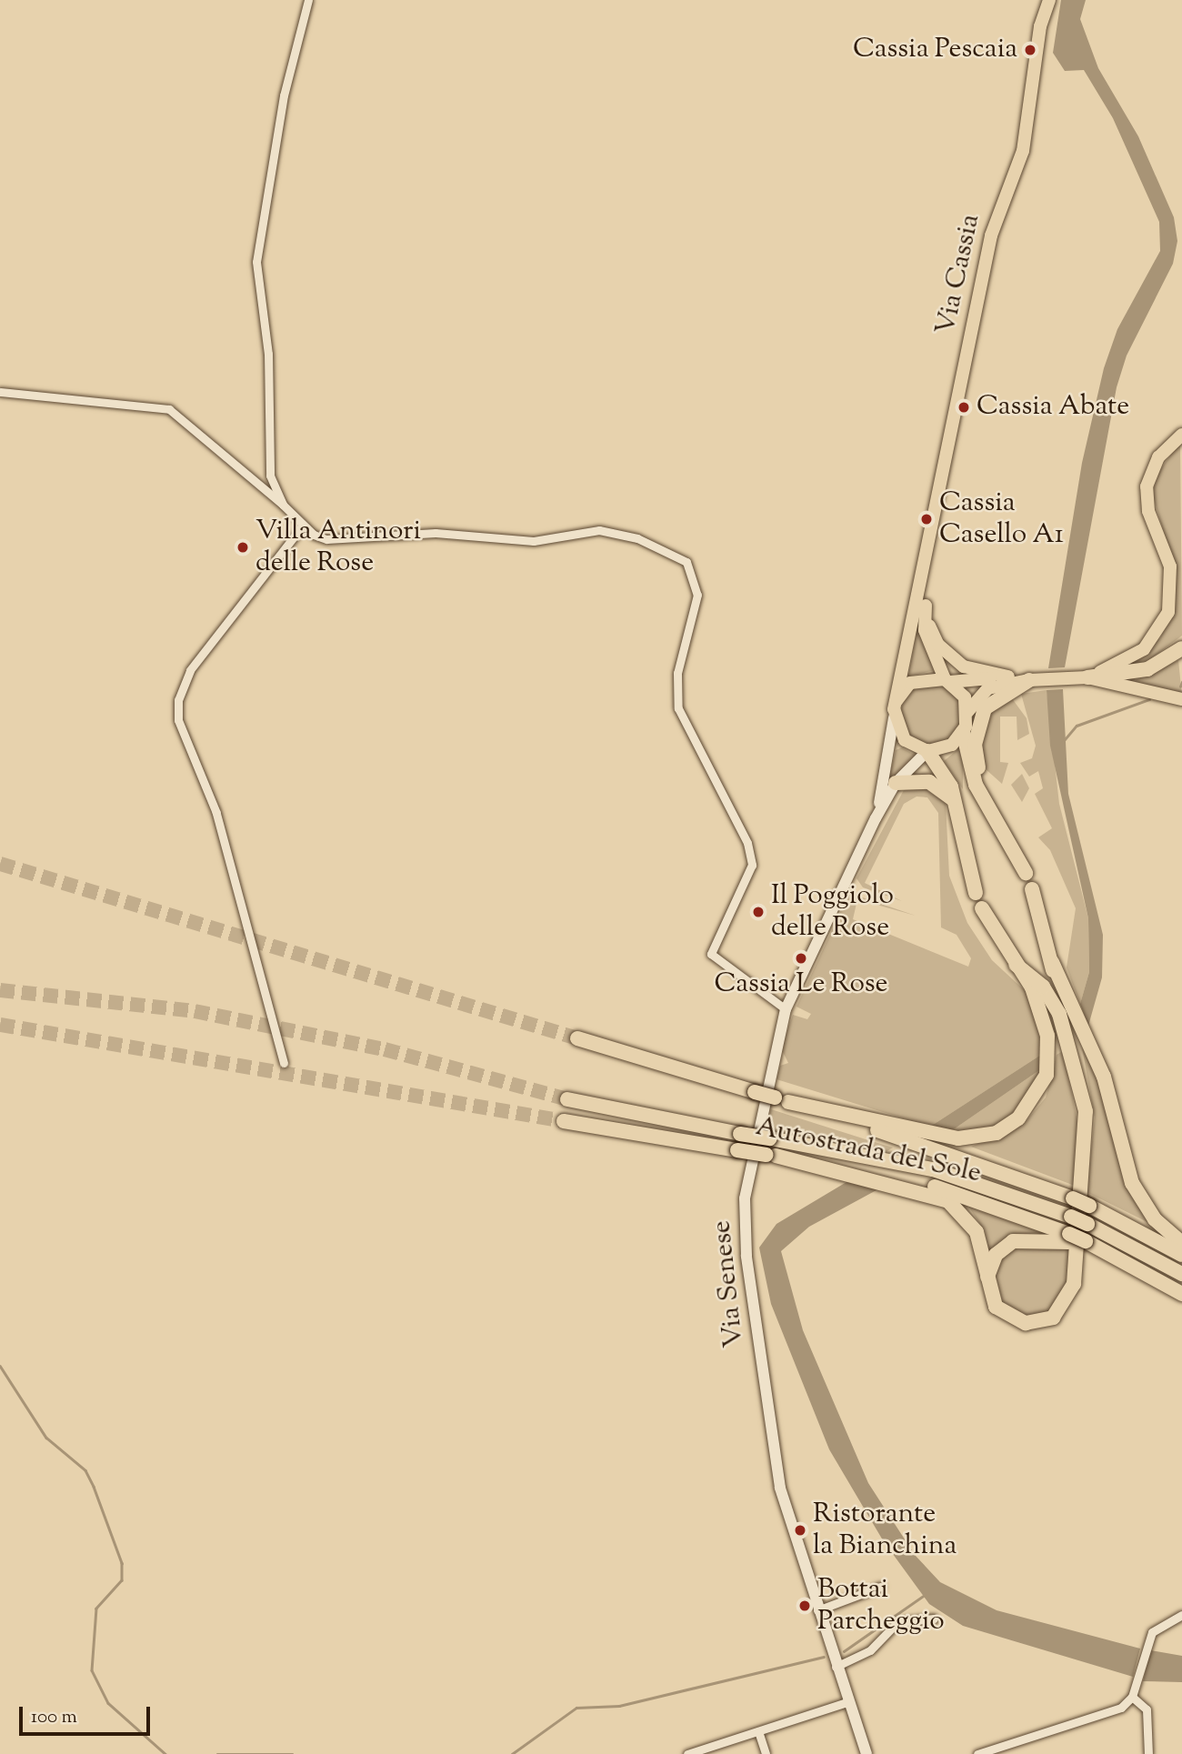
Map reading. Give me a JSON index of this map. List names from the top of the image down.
{
  "streets": {
    "highway": ["Autostrada del Sole"],
    "main road": ["Via Cassia", "Via Senese"]
  },
  "crossings": [
    ["Via Cassia", "Via Senese"]
  ],
  "places": [
    "Cassia Pescaia",
    "Cassia Abate",
    "Cassia Casello A1",
    "Villa Antinori delle Rose",
    "Il Poggiolo delle Rose",
    "Cassia Le Rose",
    "Ristorante la Bianchina",
    "Bottai Parcheggio"
  ],
  "scale_bar": "100 m"
}
